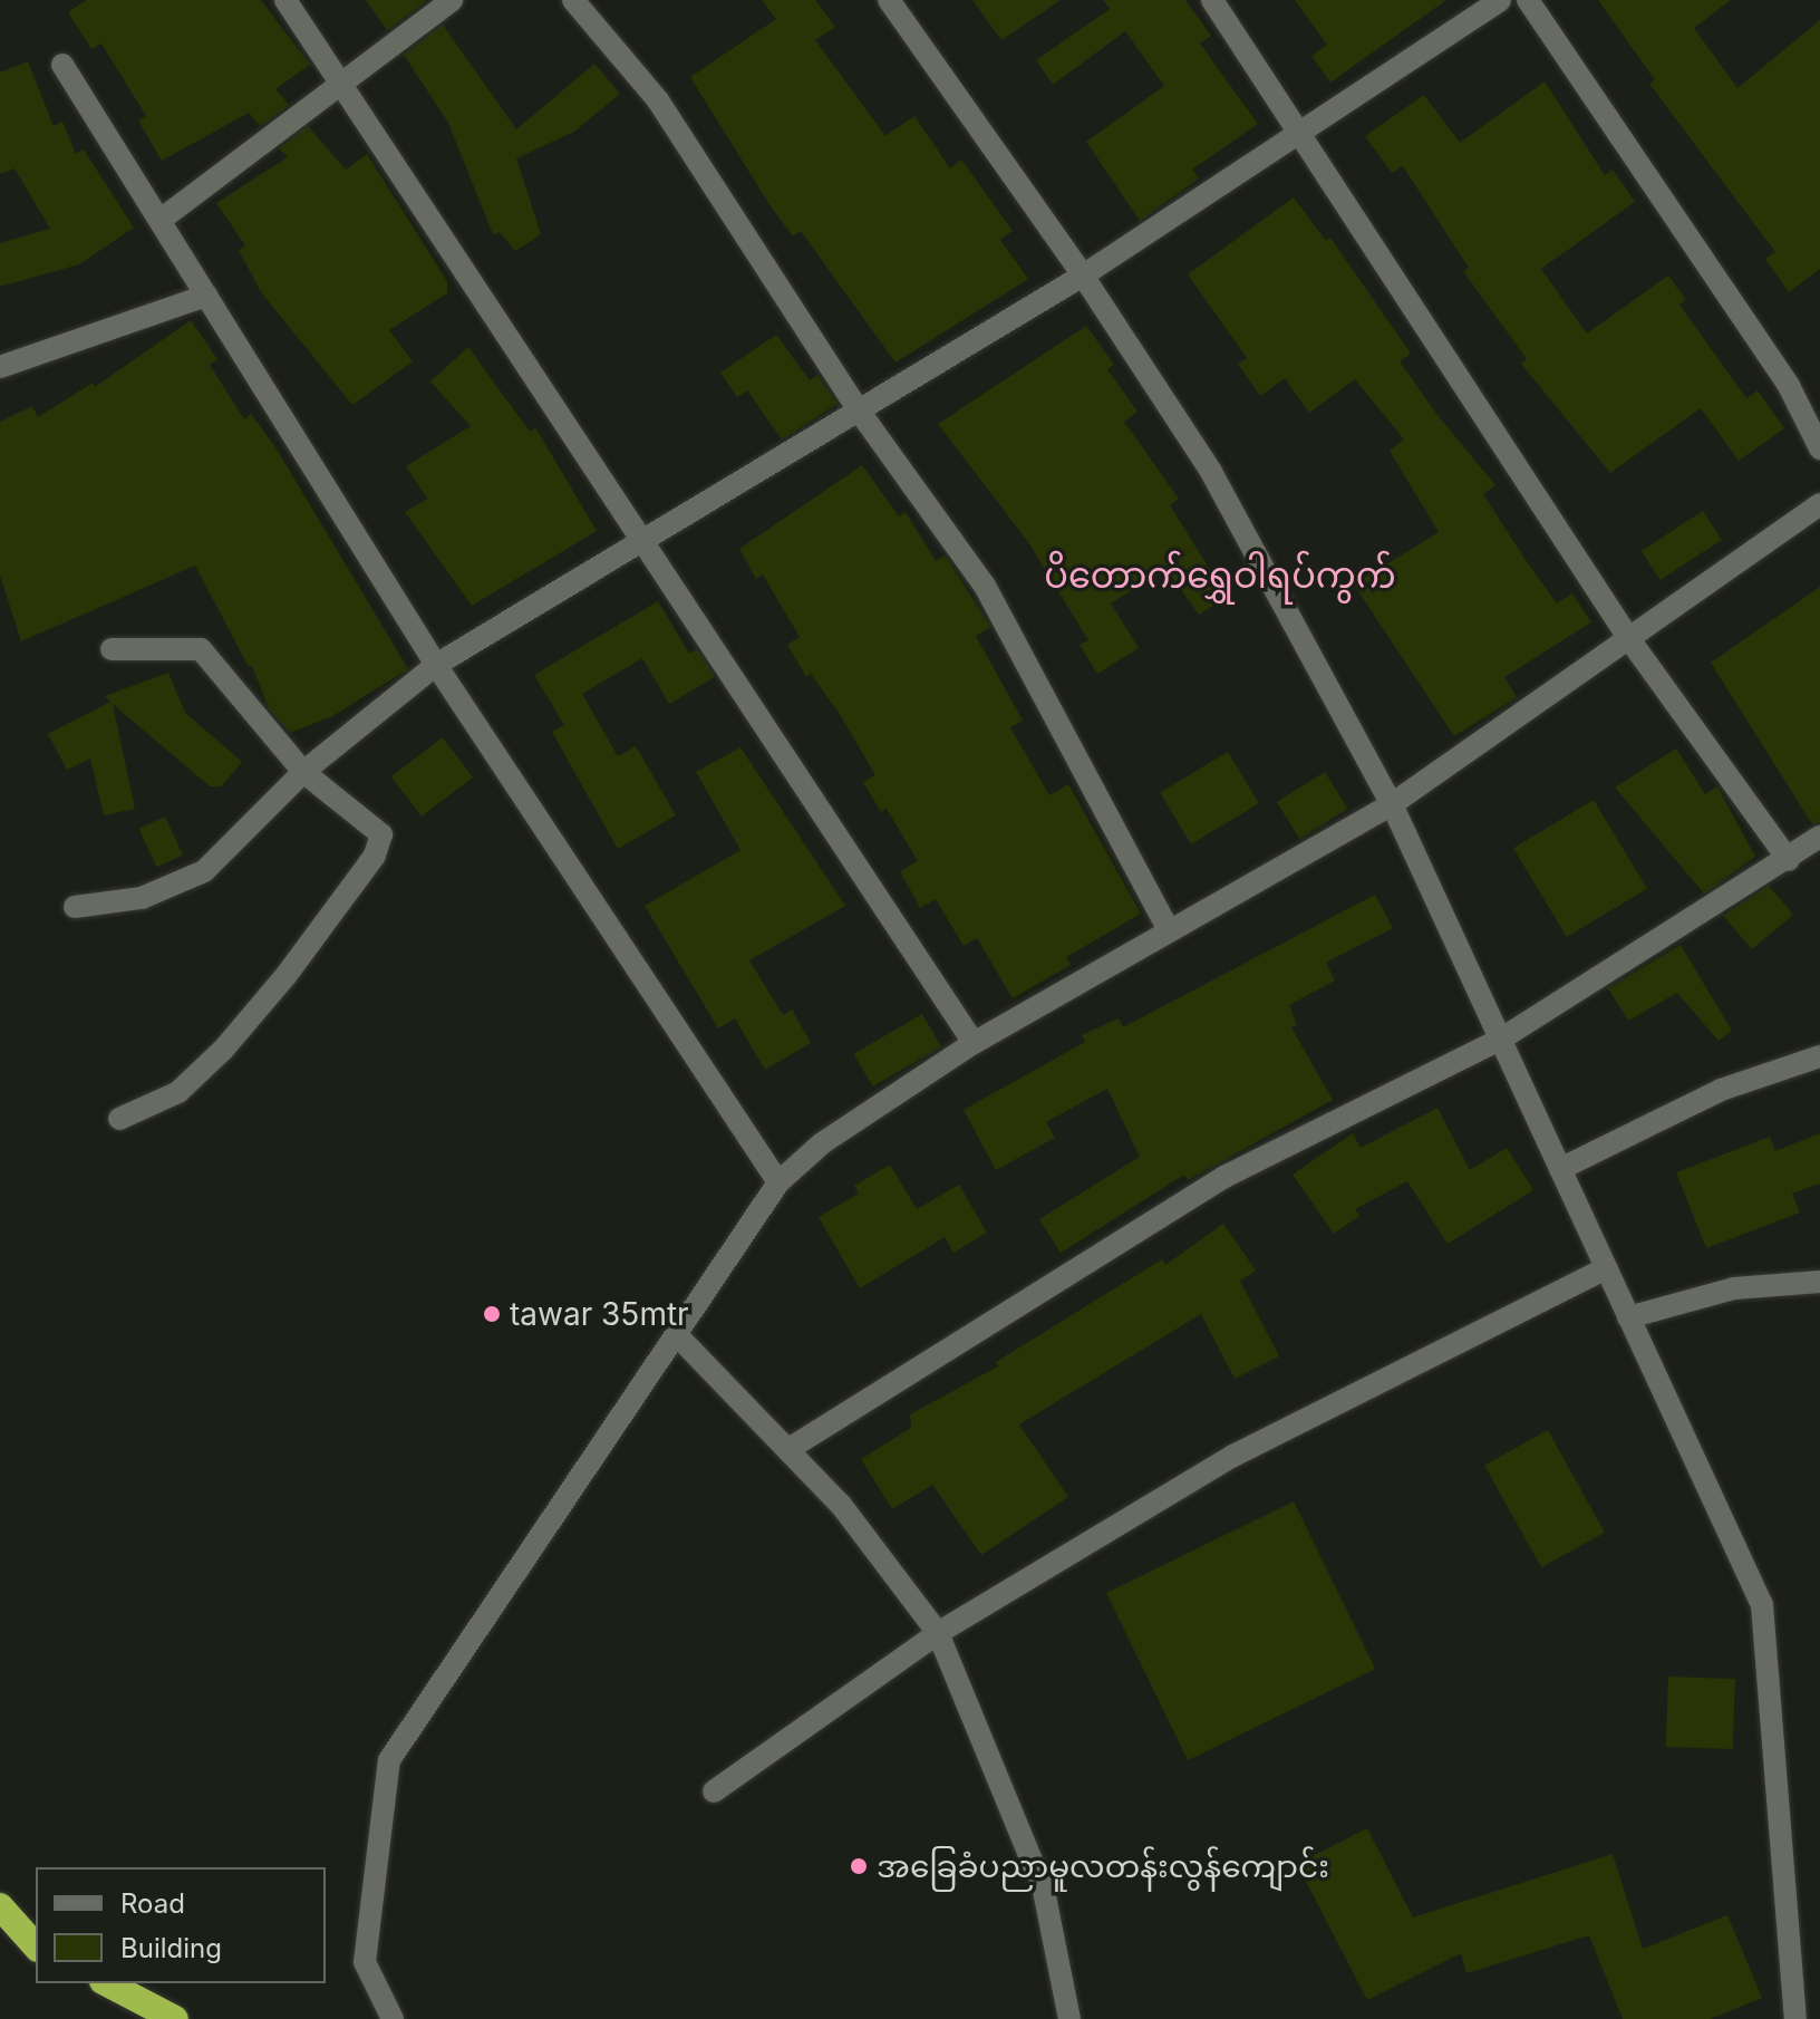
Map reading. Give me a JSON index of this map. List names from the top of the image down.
{
  "districts": ["ပိတောက်ရွှေဝါရပ်ကွက်"],
  "places": ["tawar 35mtr", "အခြေခံပညာမူလတန်းလွန်ကျောင်း"],
  "legend": ["Road", "Building"]
}
